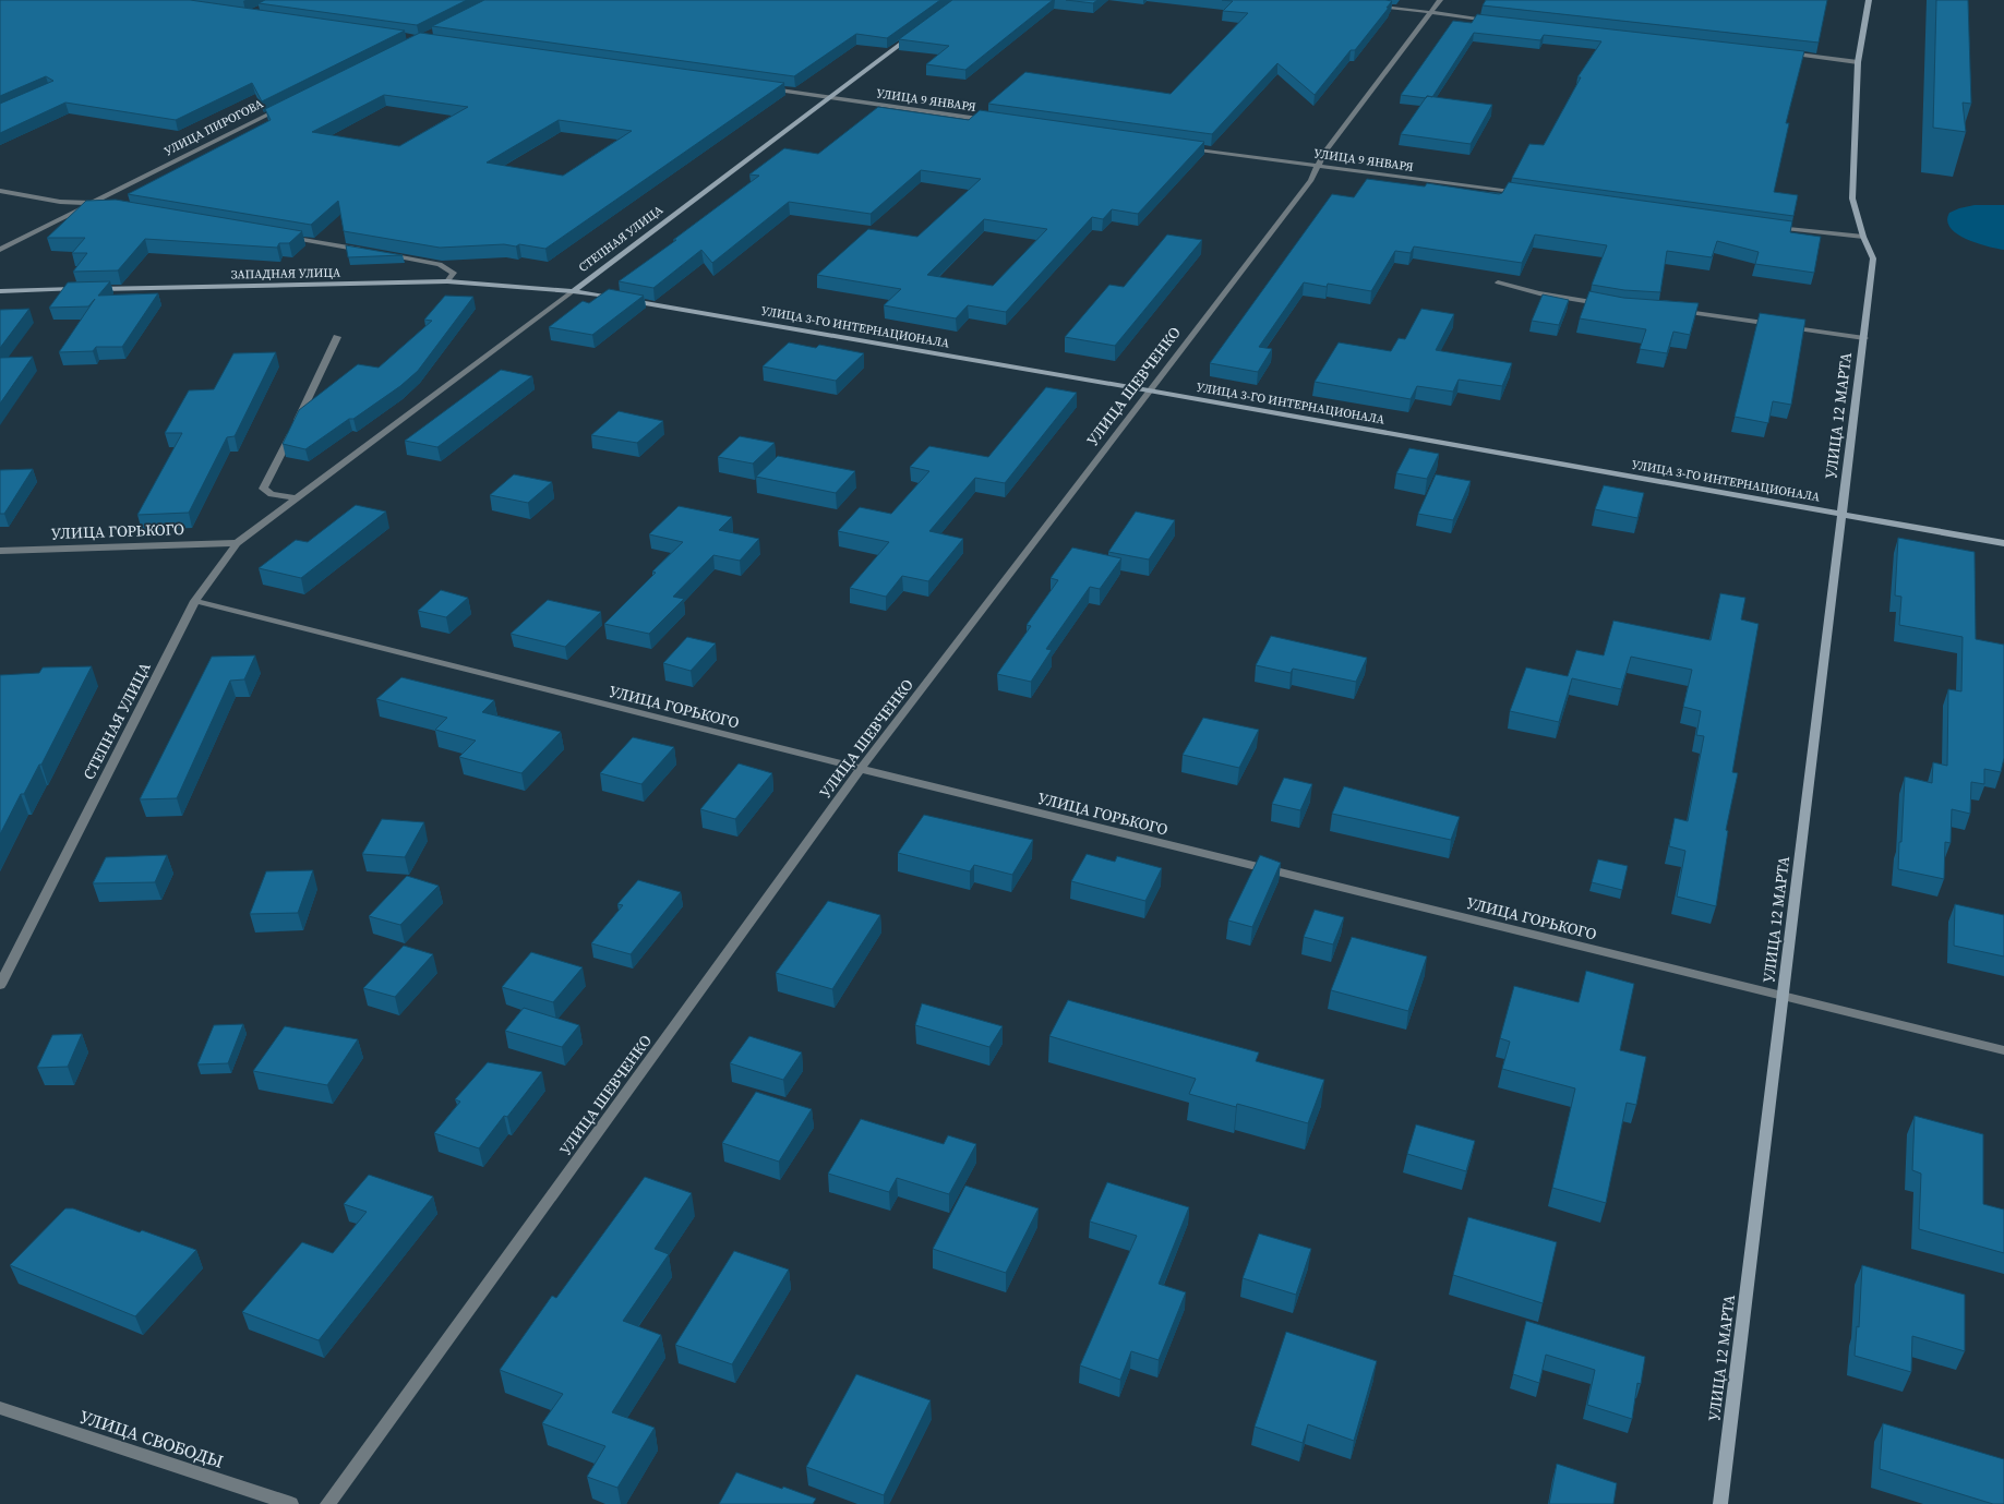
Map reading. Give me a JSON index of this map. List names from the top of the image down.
{
  "streets": {
    "street": [
      "УЛИЦА 9 ЯНВАРЯ",
      "УЛИЦА ПИРОГОВА",
      "СТЕПНАЯ УЛИЦА",
      "ЗАПАДНАЯ УЛИЦА",
      "УЛИЦА 3-ГО ИНТЕРНАЦИОНАЛА",
      "УЛИЦА ШЕВЧЕНКО",
      "УЛИЦА 12 МАРТА",
      "УЛИЦА ГОРЬКОГО",
      "УЛИЦА СВОБОДЫ"
    ]
  },
  "crossings": [
    ["УЛИЦА 9 ЯНВАРЯ", "СТЕПНАЯ УЛИЦА"],
    ["УЛИЦА 9 ЯНВАРЯ", "УЛИЦА ШЕВЧЕНКО"],
    ["СТЕПНАЯ УЛИЦА", "ЗАПАДНАЯ УЛИЦА"],
    ["СТЕПНАЯ УЛИЦА", "УЛИЦА 3-ГО ИНТЕРНАЦИОНАЛА"],
    ["СТЕПНАЯ УЛИЦА", "УЛИЦА ГОРЬКОГО"],
    ["ЗАПАДНАЯ УЛИЦА", "УЛИЦА 3-ГО ИНТЕРНАЦИОНАЛА"],
    ["УЛИЦА 3-ГО ИНТЕРНАЦИОНАЛА", "УЛИЦА ШЕВЧЕНКО"],
    ["УЛИЦА 3-ГО ИНТЕРНАЦИОНАЛА", "УЛИЦА 12 МАРТА"],
    ["УЛИЦА ШЕВЧЕНКО", "УЛИЦА ГОРЬКОГО"],
    ["УЛИЦА 12 МАРТА", "УЛИЦА ГОРЬКОГО"]
  ]
}
